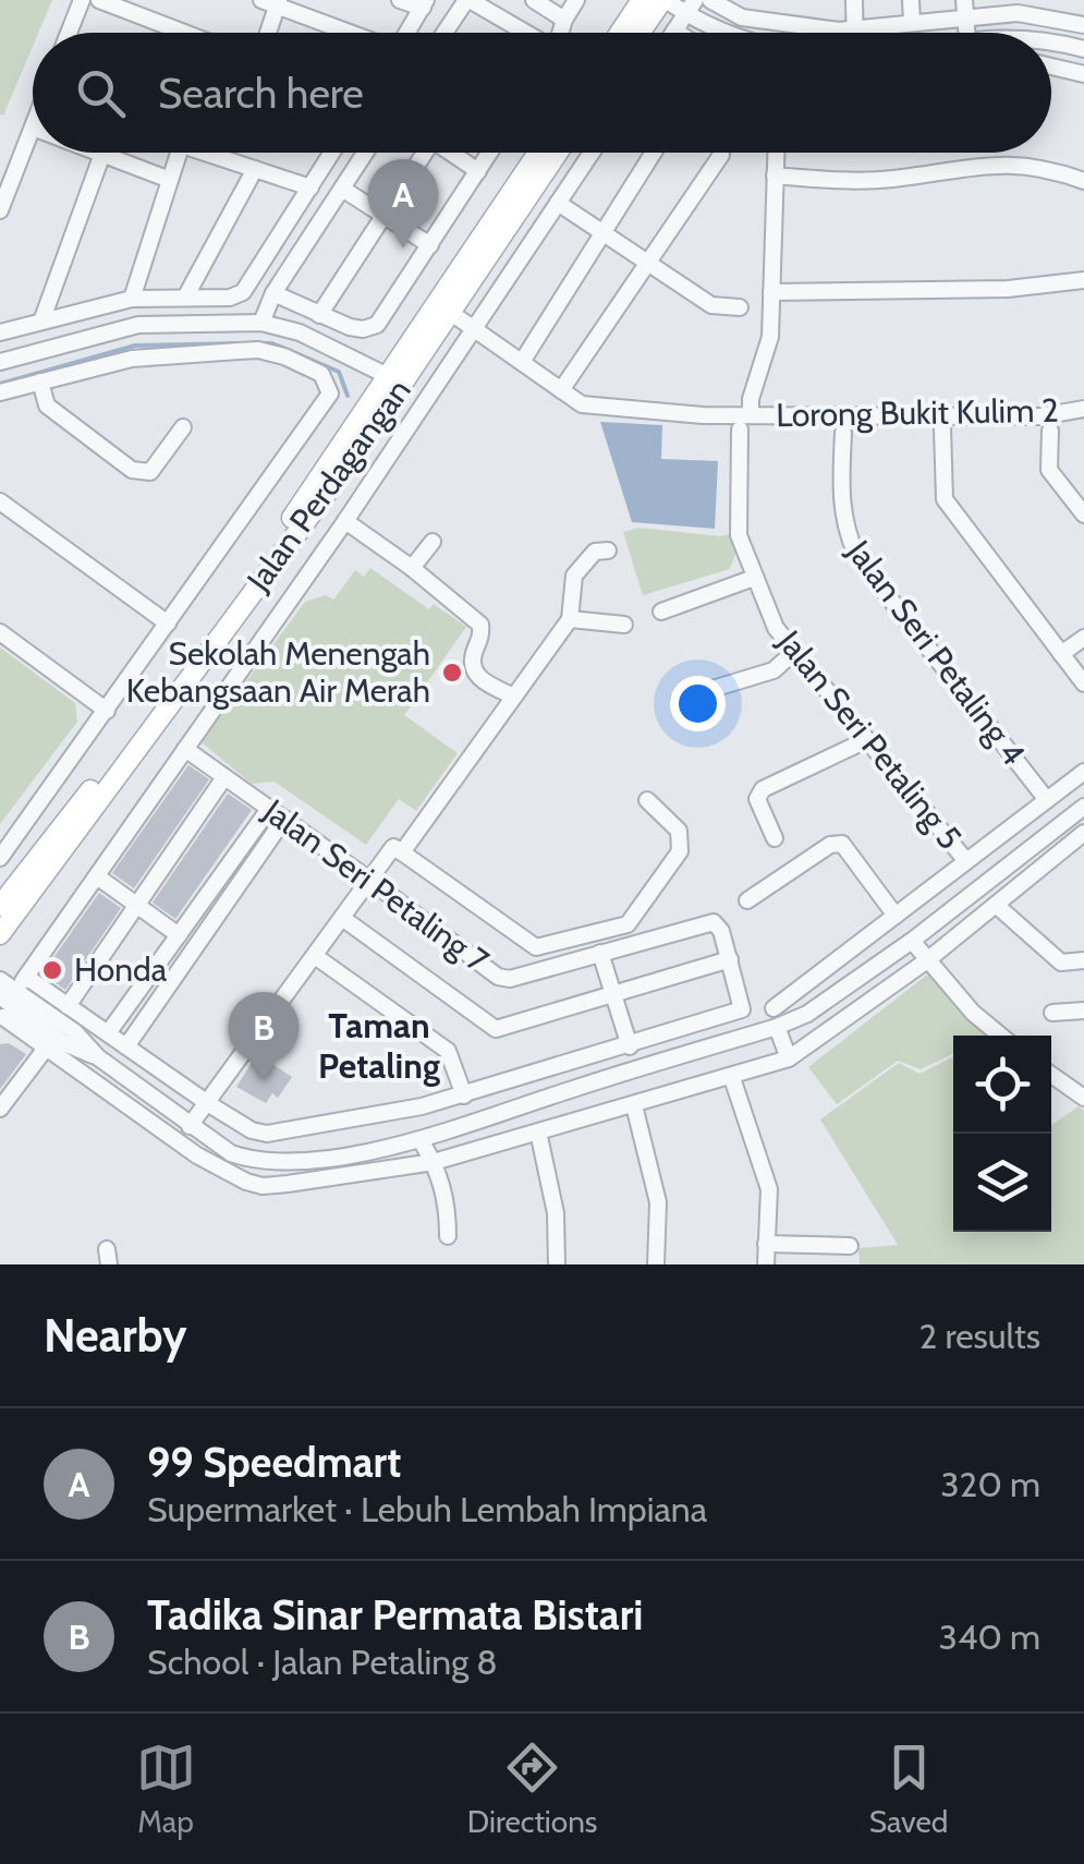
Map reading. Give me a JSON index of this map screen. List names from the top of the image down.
{
  "streets": {
    "main road": ["Jalan Perdagangan"],
    "street": [
      "Lorong Bukit Kulim 2",
      "Jalan Seri Petaling 4",
      "Jalan Seri Petaling 5",
      "Jalan Seri Petaling 7"
    ]
  },
  "crossings": [
    ["Lorong Bukit Kulim 2", "Jalan Perdagangan"],
    ["Lorong Bukit Kulim 2", "Jalan Seri Petaling 5"]
  ],
  "districts": ["Taman Petaling"],
  "places": ["Sekolah Menengah Kebangsaan Air Merah", "Honda"],
  "page": {
    "search": "Search here",
    "pins": ["A", "B"],
    "heading": ["Nearby", "2 results"],
    "list": [
      {
        "mark": "A",
        "name": "99 Speedmart",
        "note": "Supermarket · Lebuh Lembah Impiana",
        "value": "320 m"
      },
      {
        "mark": "B",
        "name": "Tadika Sinar Permata Bistari",
        "note": "School · Jalan Petaling 8",
        "value": "340 m"
      }
    ],
    "nav": ["Map", "Directions", "Saved"]
  }
}
